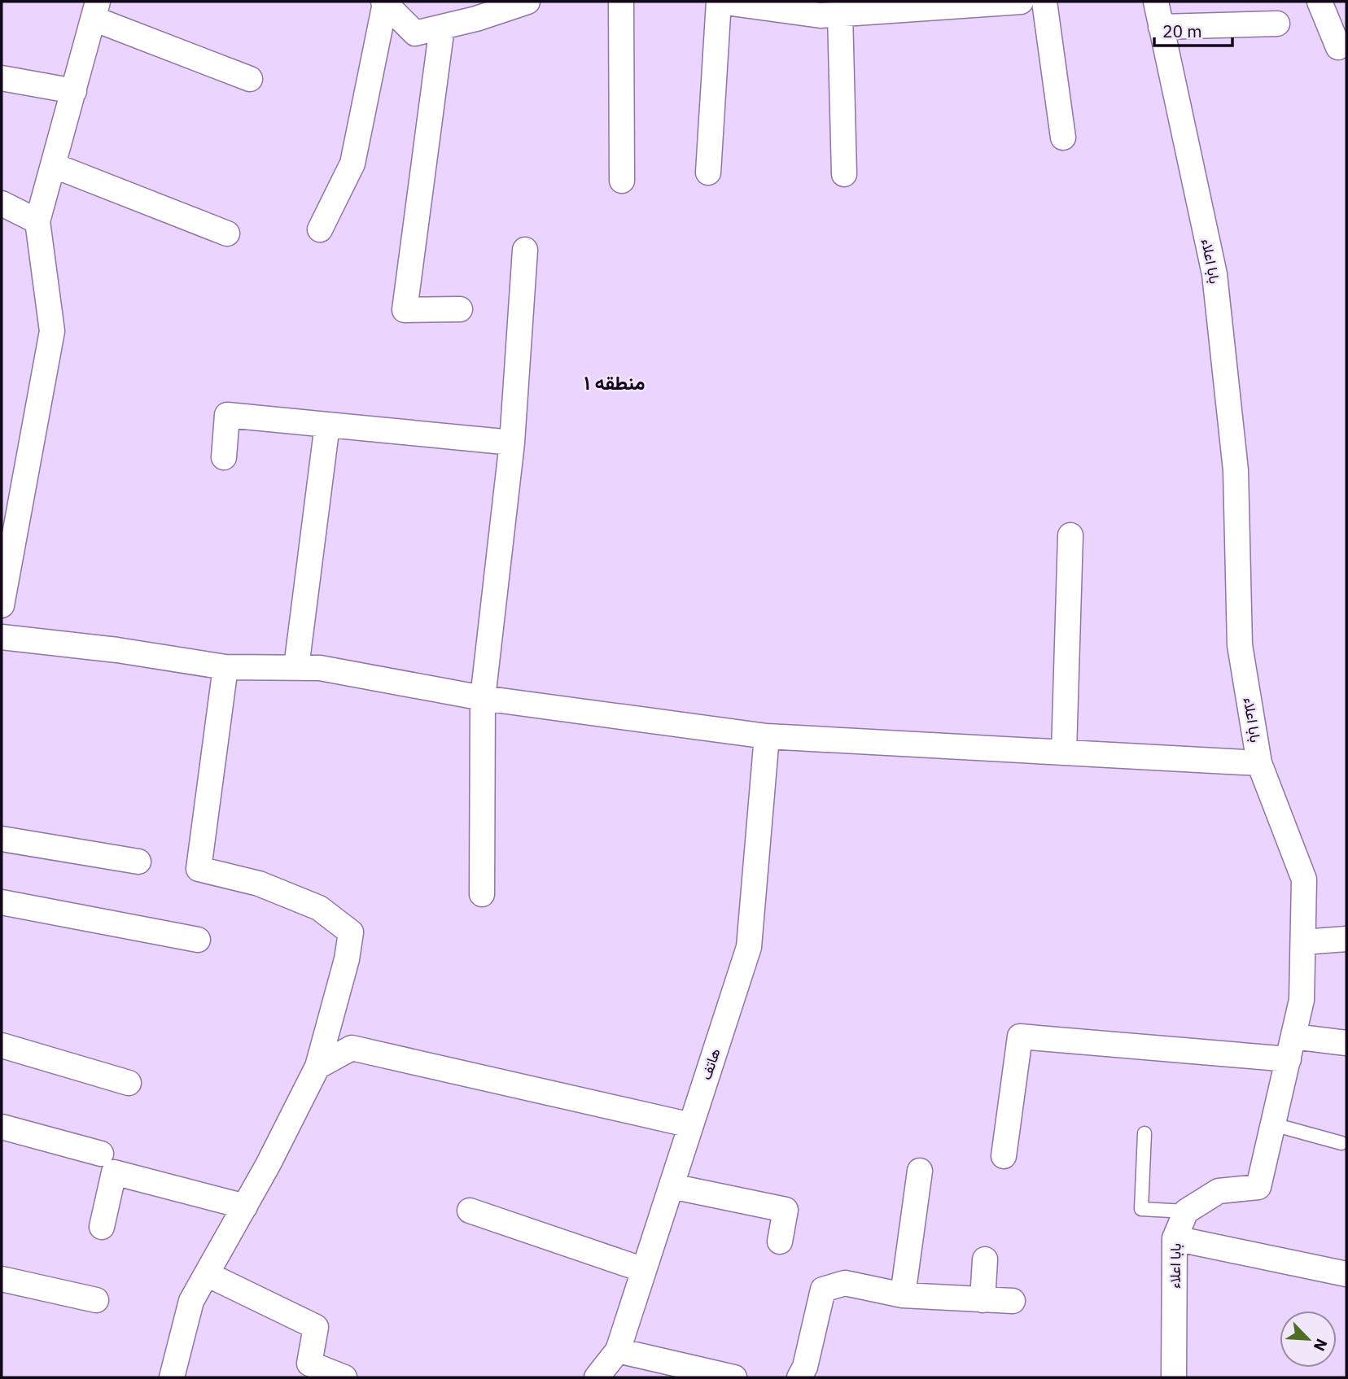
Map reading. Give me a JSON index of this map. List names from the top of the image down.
{
  "streets": {
    "street": ["بابا اعلاء", "هاتف"]
  },
  "districts": ["منطقه ۱"],
  "scale_bar": "20 m",
  "north": "bottom right"
}
